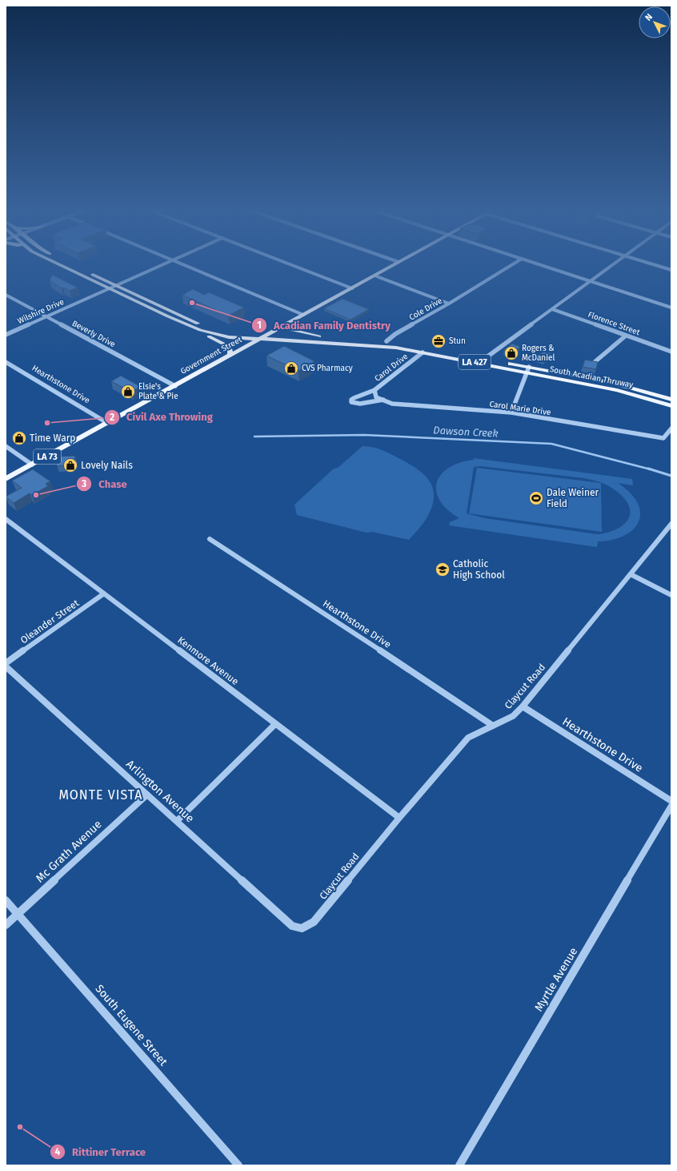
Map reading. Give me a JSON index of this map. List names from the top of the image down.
{
  "streets": {
    "main road": [
      "Government Street",
      "LA 427",
      "South Acadian Thruway",
      "LA 73"
    ],
    "street": [
      "Cole Drive",
      "Wilshire Drive",
      "Florence Street",
      "Beverly Drive",
      "Carol Drive",
      "Hearthstone Drive",
      "Carol Marie Drive",
      "Oleander Street",
      "Kenmore Avenue",
      "Claycut Road",
      "Arlington Avenue",
      "Mc Grath Avenue",
      "Myrtle Avenue",
      "South Eugene Street"
    ]
  },
  "crossings": [
    ["Cole Drive", "South Acadian Thruway"],
    ["Wilshire Drive", "Beverly Drive"],
    ["Wilshire Drive", "South Acadian Thruway"],
    ["Beverly Drive", "Government Street"],
    ["Government Street", "South Acadian Thruway"],
    ["Government Street", "Hearthstone Drive"],
    ["Carol Drive", "South Acadian Thruway"],
    ["Carol Drive", "Carol Marie Drive"],
    ["Hearthstone Drive", "Claycut Road"],
    ["Oleander Street", "Kenmore Avenue"],
    ["Kenmore Avenue", "Claycut Road"],
    ["Claycut Road", "Arlington Avenue"],
    ["Arlington Avenue", "Mc Grath Avenue"],
    ["Mc Grath Avenue", "South Eugene Street"]
  ],
  "districts": ["MONTE VISTA"],
  "water": ["Dawson Creek"],
  "places": {
    "other": [
      "Acadian Family Dentistry",
      "Civil Axe Throwing",
      "Chase",
      "Rittiner Terrace"
    ],
    "office": ["Stun"],
    "shop": [
      "Rogers & McDaniel",
      "CVS Pharmacy",
      "Elsie's Plate & Pie",
      "Time Warp",
      "Lovely Nails"
    ],
    "sports": ["Dale Weiner Field"],
    "school or university": ["Catholic High School"]
  },
  "north": "top left"
}
